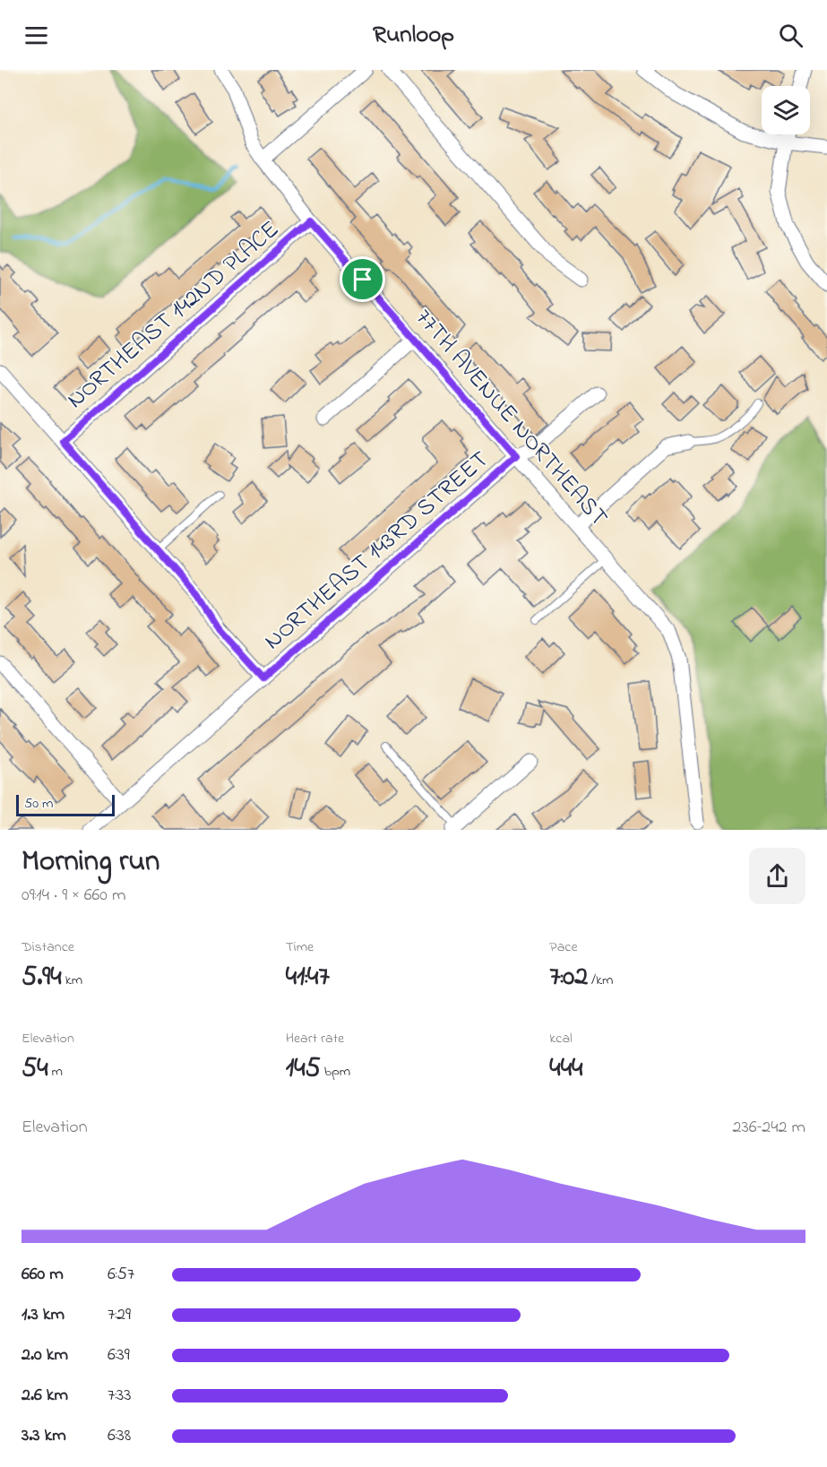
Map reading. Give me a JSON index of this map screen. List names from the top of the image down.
{
  "streets": {
    "street": ["NORTHEAST 142ND PLACE", "77TH AVENUE NORTHEAST", "NORTHEAST 143RD STREET"]
  },
  "crossings": [
    ["NORTHEAST 142ND PLACE", "77TH AVENUE NORTHEAST"],
    ["77TH AVENUE NORTHEAST", "NORTHEAST 143RD STREET"]
  ],
  "scale_bar": "50 m",
  "page": {
    "header": "Runloop",
    "scale": "50 m",
    "heading": ["Morning run", "09:14 · 9 × 660 m"],
    "stats": [
      ["Distance", "5.94 km"],
      ["Time", "41:47"],
      ["Pace", "7:02 /km"],
      ["Elevation", "54 m"],
      ["Heart rate", "145 bpm"],
      ["kcal", "444"]
    ],
    "chart": ["Elevation", "236–242 m"],
    "list": [
      {
        "name": "660 m",
        "note": "6:57"
      },
      {
        "name": "1.3 km",
        "note": "7:29"
      },
      {
        "name": "2.0 km",
        "note": "6:39"
      },
      {
        "name": "2.6 km",
        "note": "7:33"
      },
      {
        "name": "3.3 km",
        "note": "6:38"
      }
    ]
  }
}
